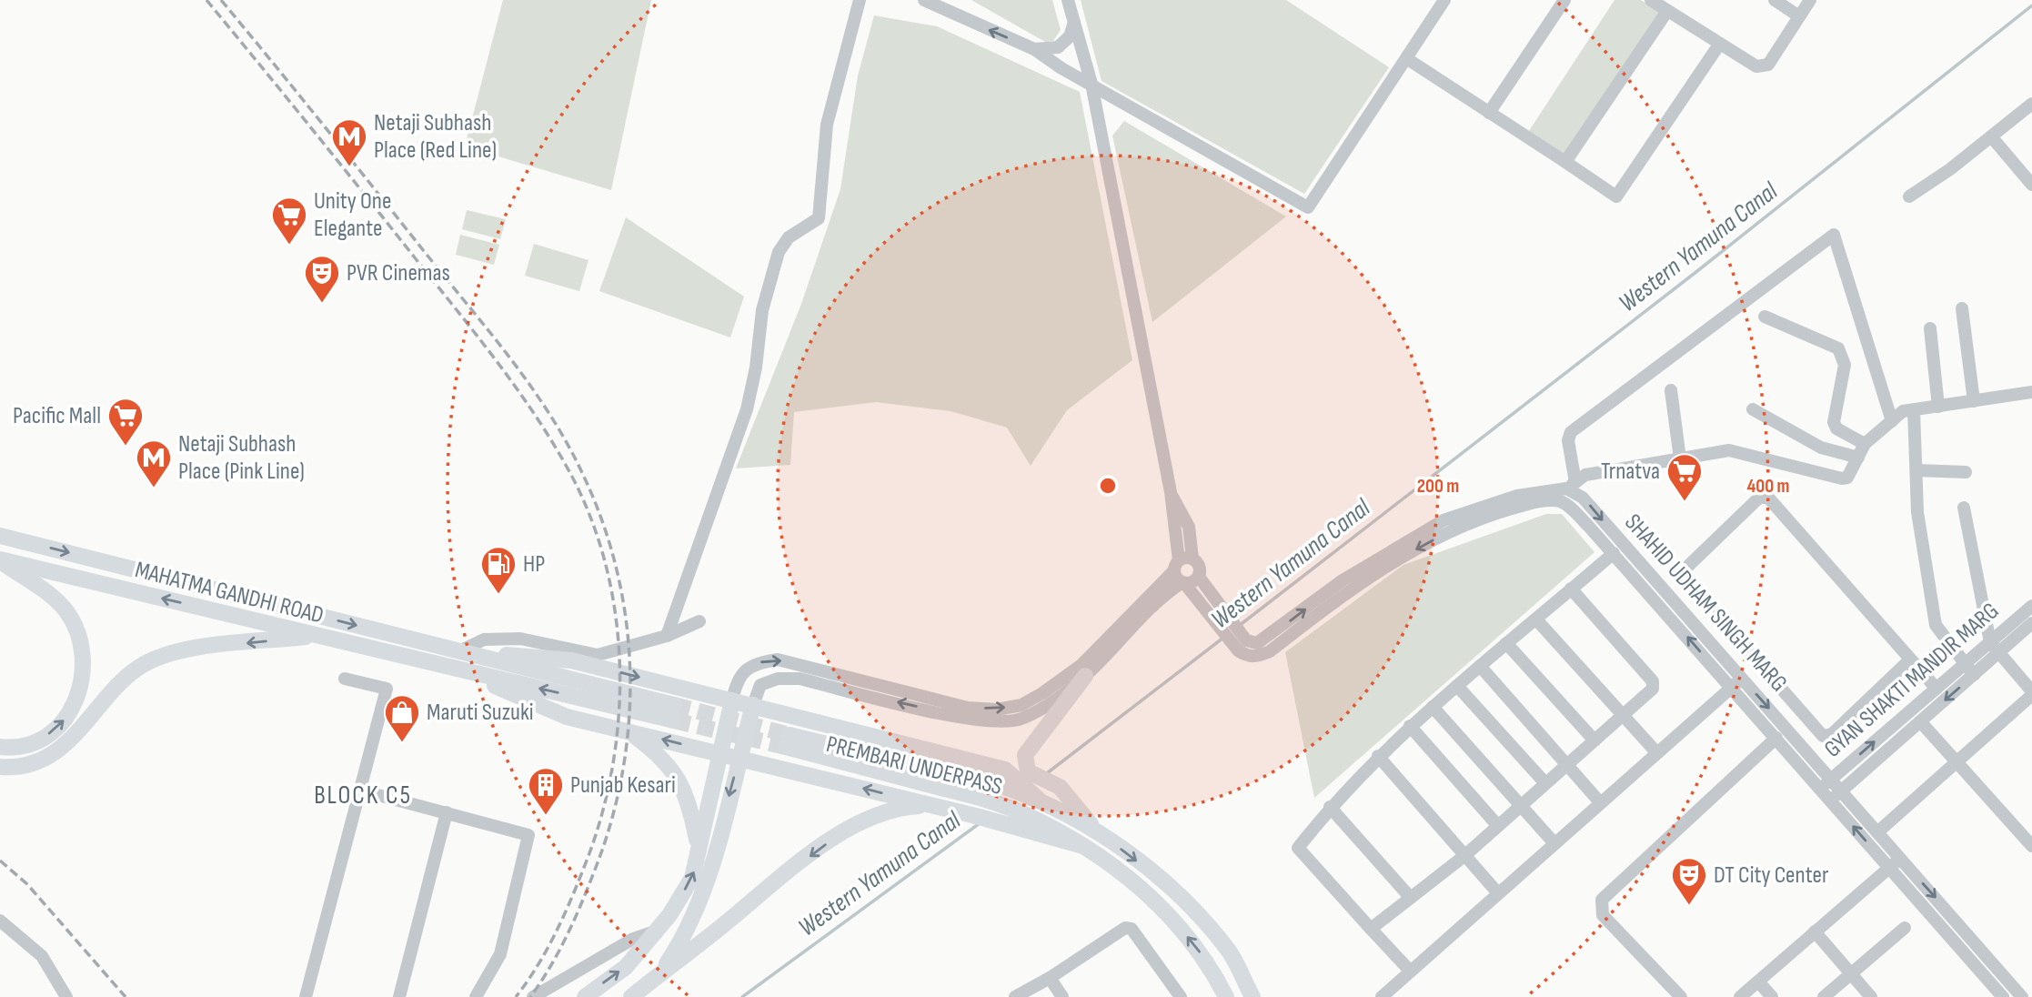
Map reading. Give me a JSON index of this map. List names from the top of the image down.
{
  "streets": {
    "main road": ["MAHATMA GANDHI ROAD", "PREMBARI UNDERPASS"],
    "street": ["SHAHID UDHAM SINGH MARG", "GYAN SHAKTI MANDIR MARG"]
  },
  "crossings": [
    ["SHAHID UDHAM SINGH MARG", "GYAN SHAKTI MANDIR MARG"]
  ],
  "districts": ["BLOCK C5"],
  "water": ["Western Yamuna Canal"],
  "places": {
    "metro station": ["Netaji Subhash Place (Red Line)", "Netaji Subhash Place (Pink Line)"],
    "supermarket": ["Unity One Elegante", "Pacific Mall", "Trnatva"],
    "theatre": ["PVR Cinemas", "DT City Center"],
    "fuel station": ["HP"],
    "shop": ["Maruti Suzuki"],
    "building": ["Punjab Kesari"]
  },
  "rings": ["200 m", "400 m"]
}
